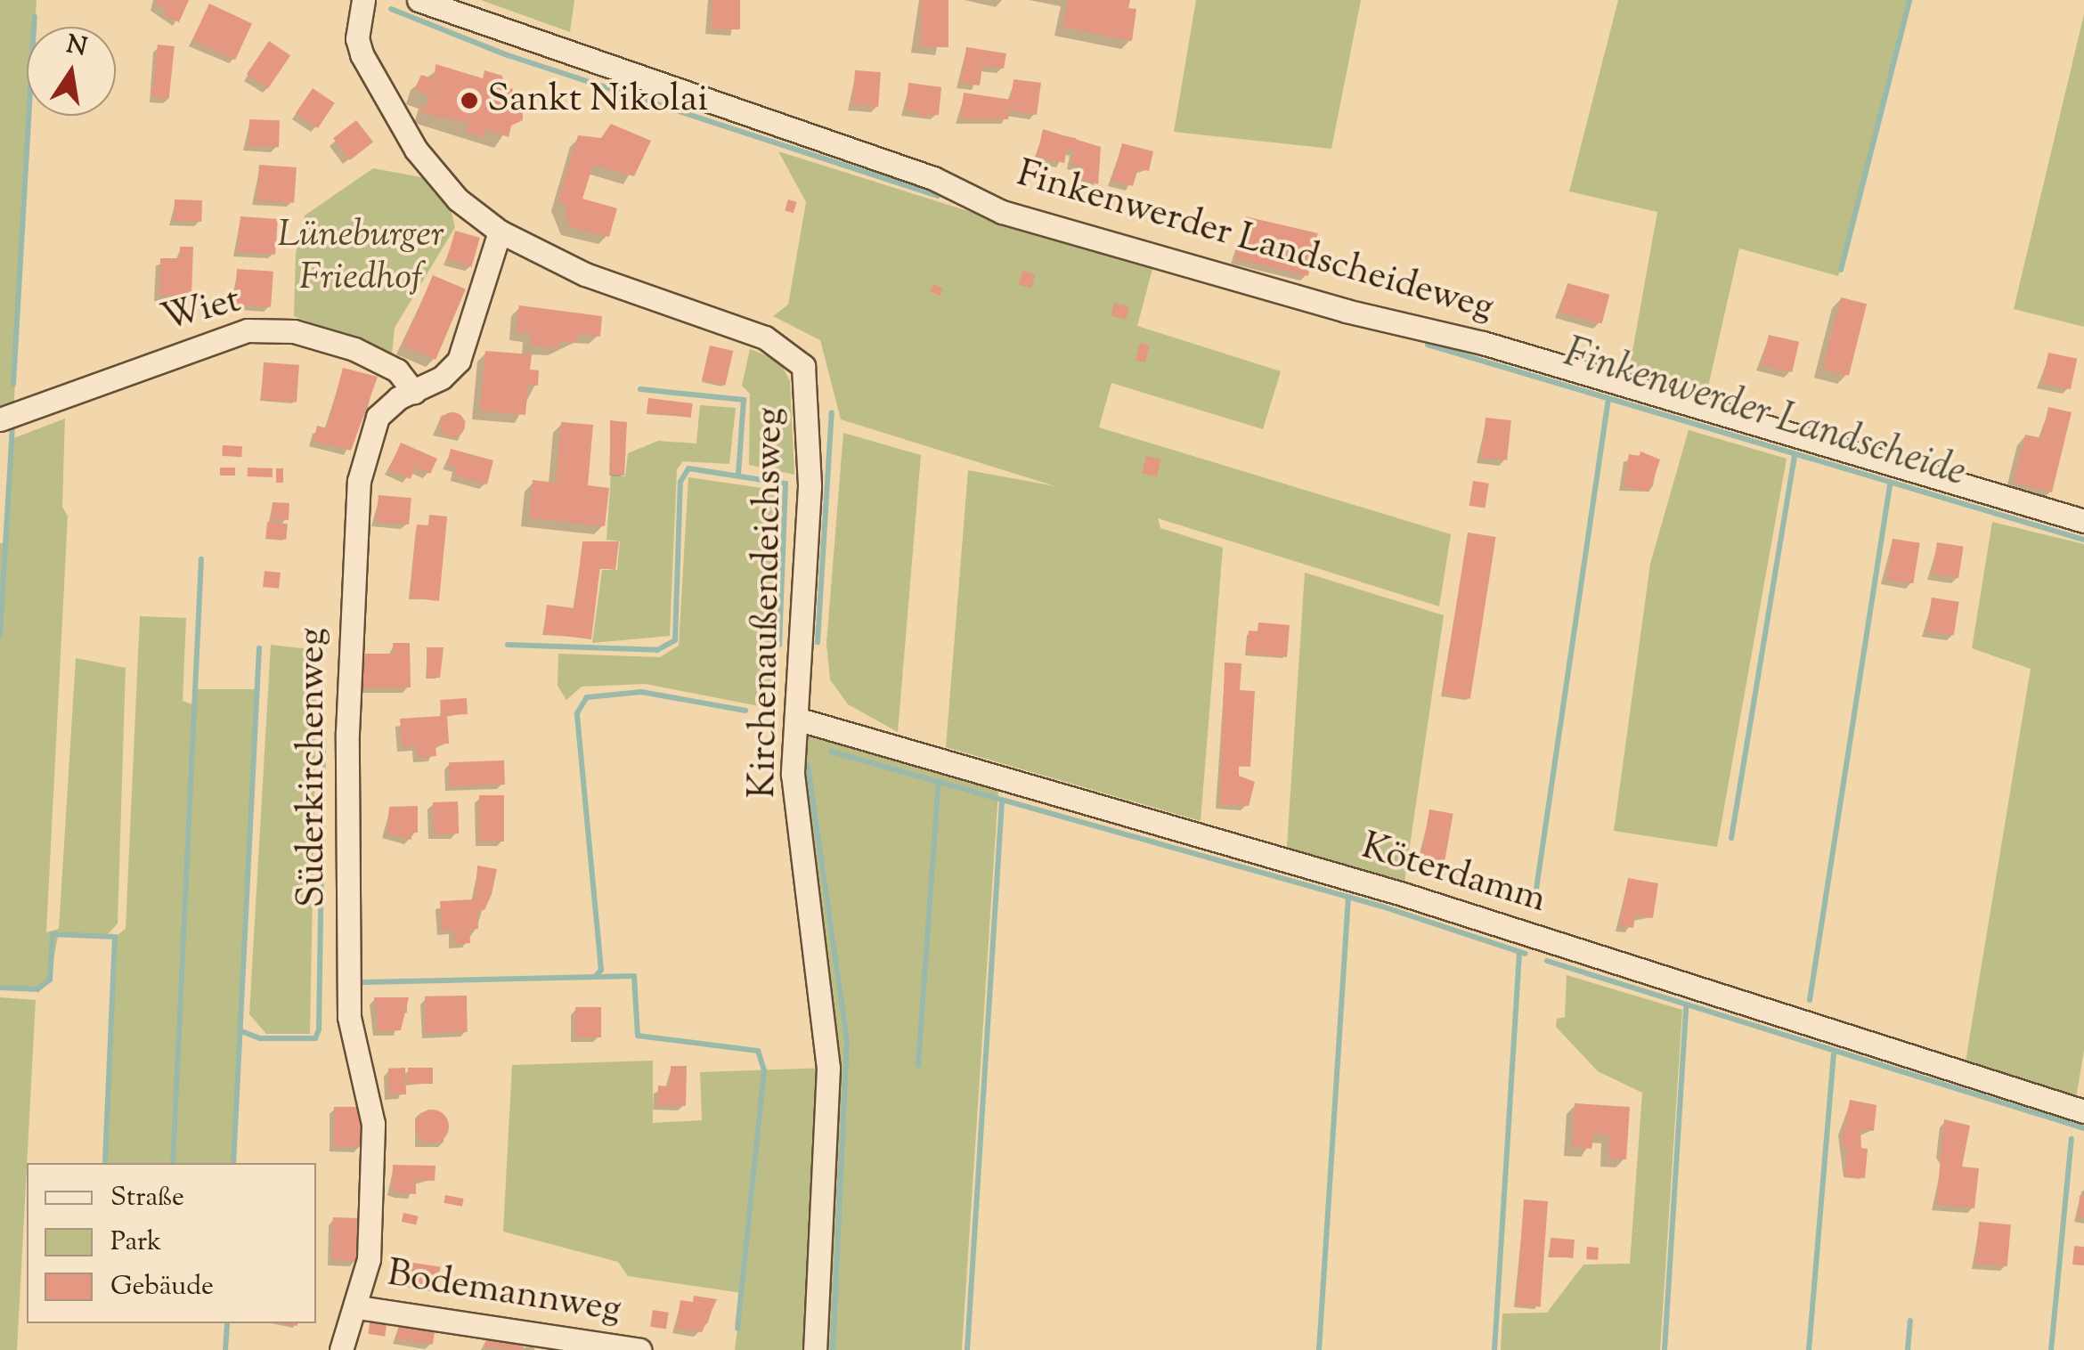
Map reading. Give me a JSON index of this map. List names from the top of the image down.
{
  "streets": {
    "street": [
      "Finkenwerder Landscheideweg",
      "Wiet",
      "Kirchenaußendeichsweg",
      "Süderkirchenweg",
      "Köterdamm",
      "Bodemannweg"
    ]
  },
  "crossings": [
    ["Wiet", "Süderkirchenweg"],
    ["Kirchenaußendeichsweg", "Süderkirchenweg"],
    ["Kirchenaußendeichsweg", "Köterdamm"],
    ["Süderkirchenweg", "Bodemannweg"]
  ],
  "water": ["Finkenwerder Landscheide"],
  "parks": ["Lüneburger Friedhof"],
  "places": ["Sankt Nikolai"],
  "legend": ["Straße", "Park", "Gebäude"],
  "north": "top"
}
